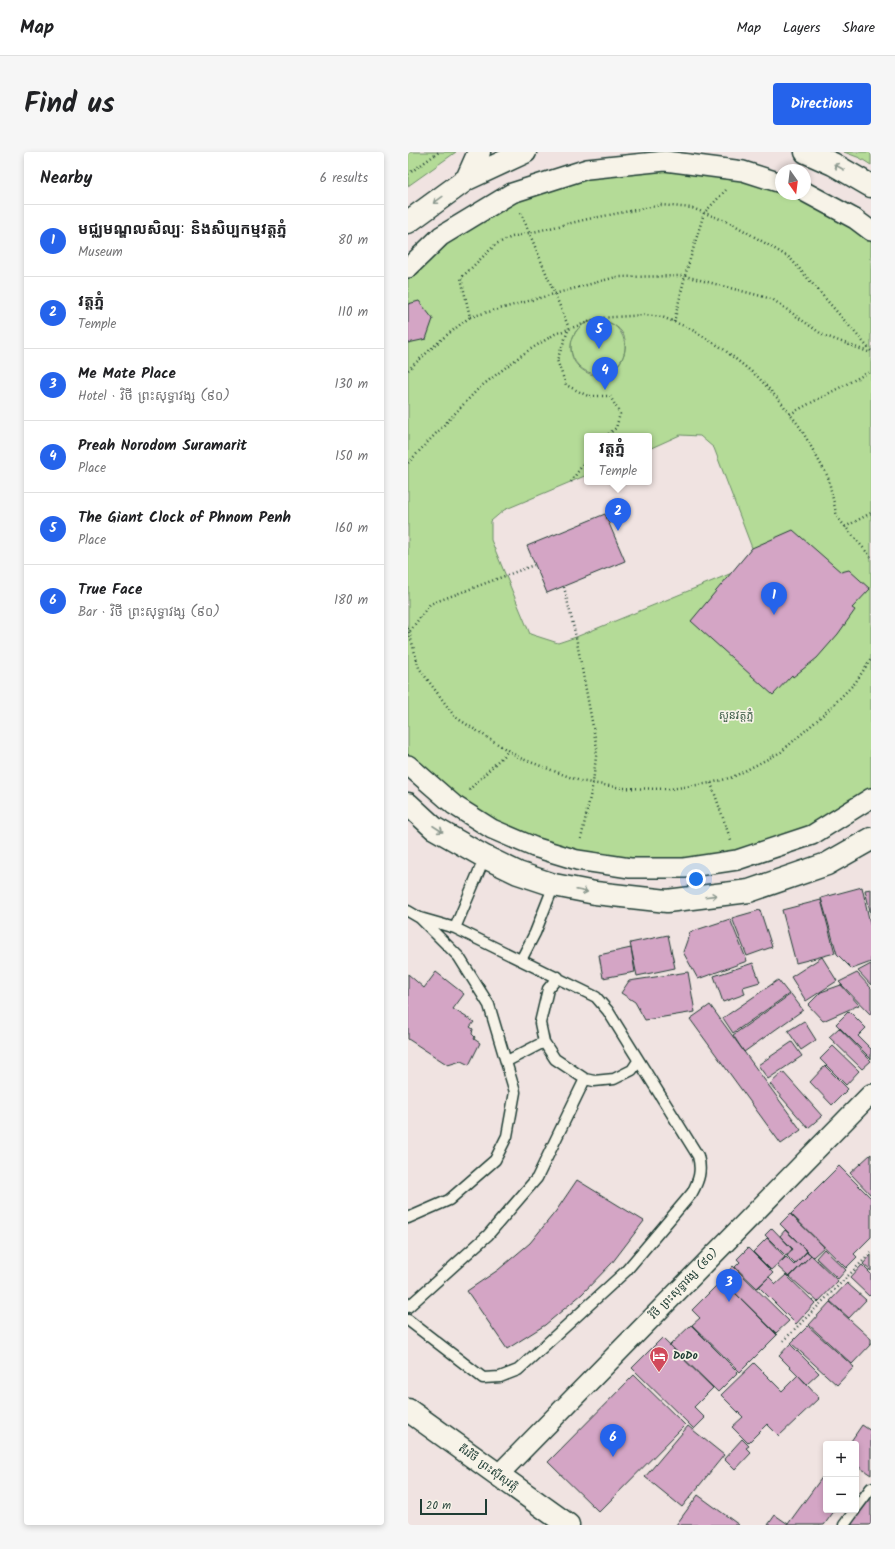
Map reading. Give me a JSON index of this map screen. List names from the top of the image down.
{
  "streets": {
    "main road": ["តីរវិថី ព្រះស៊ីសុវត្តិ"],
    "street": ["វិថី ព្រះសុទ្ធាវង្ស (៩០)"]
  },
  "crossings": [
    ["វិថី ព្រះសុទ្ធាវង្ស (៩០)", "តីរវិថី ព្រះស៊ីសុវត្តិ"]
  ],
  "parks": ["សួនវត្ដភ្នំ"],
  "places": {
    "hotel": ["DoDo"]
  },
  "scale_bar": "20 m",
  "north": "bottom",
  "page": {
    "header": "Map",
    "nav": ["Map", "Layers", "Share"],
    "title": "Find us",
    "buttons": "Directions",
    "heading": ["Nearby", "6 results"],
    "list": [
      {
        "mark": "1",
        "name": "មជ្ឈមណ្ឌលសិល្បៈ និងសិប្បកម្មវត្តភ្នំ",
        "note": "Museum",
        "value": "80 m"
      },
      {
        "mark": "2",
        "name": "វត្ដភ្នំ",
        "note": "Temple",
        "value": "110 m"
      },
      {
        "mark": "3",
        "name": "Me Mate Place",
        "note": "Hotel · វិថី ព្រះសុទ្ធាវង្ស (៩០)",
        "value": "130 m"
      },
      {
        "mark": "4",
        "name": "Preah Norodom Suramarit",
        "note": "Place",
        "value": "150 m"
      },
      {
        "mark": "5",
        "name": "The Giant Clock of Phnom Penh",
        "note": "Place",
        "value": "160 m"
      },
      {
        "mark": "6",
        "name": "True Face",
        "note": "Bar · វិថី ព្រះសុទ្ធាវង្ស (៩០)",
        "value": "180 m"
      }
    ],
    "pins": [
      "5",
      "4",
      "2",
      "1",
      "3",
      "6"
    ],
    "popup": ["វត្ដភ្នំ", "Temple"],
    "map_buttons": ["+", "−"],
    "scale": "20 m"
  }
}
